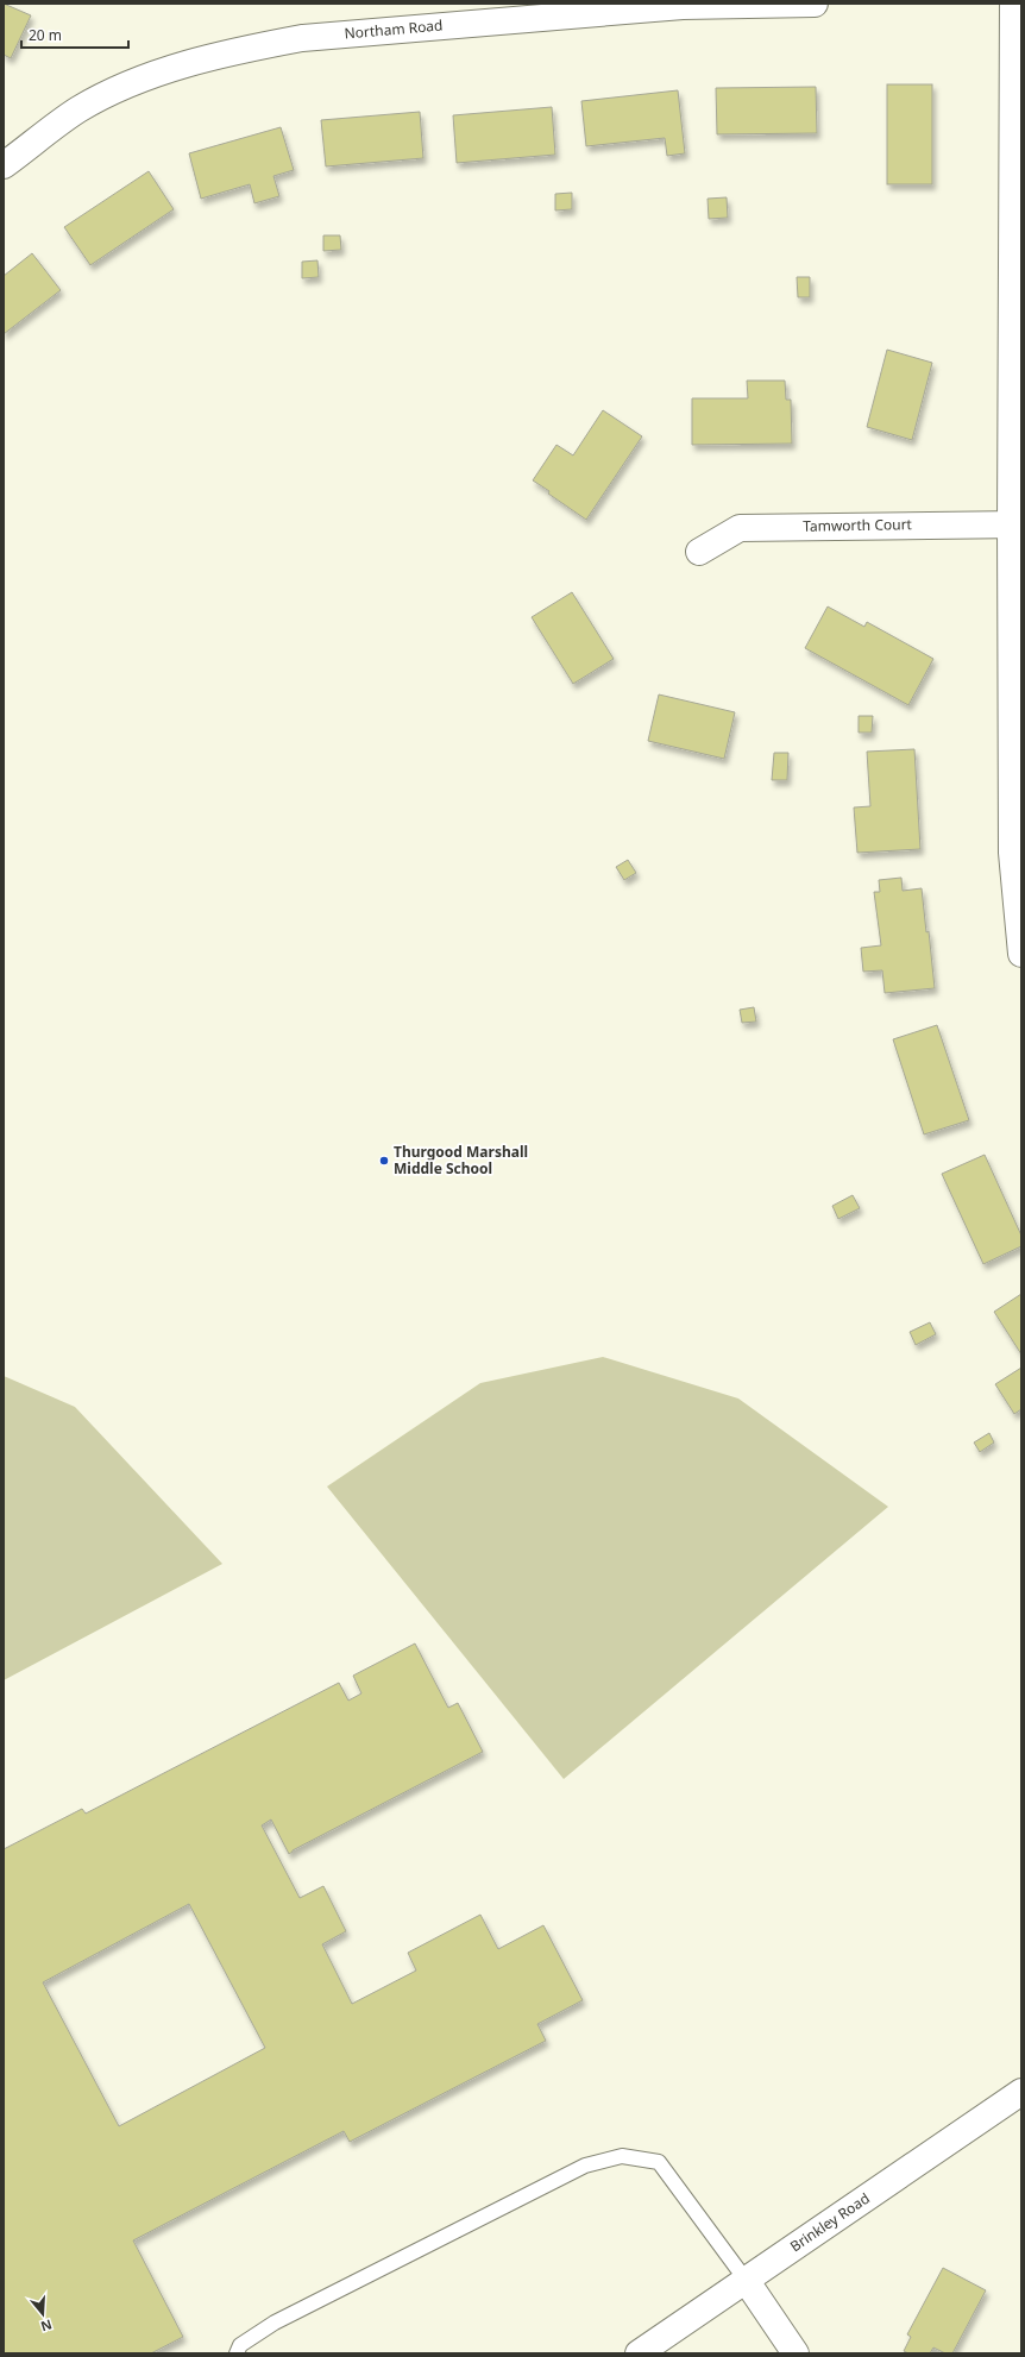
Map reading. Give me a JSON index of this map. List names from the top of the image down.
{
  "streets": {
    "street": ["Northam Road", "Tamworth Court", "Brinkley Road"]
  },
  "places": ["Thurgood Marshall Middle School"],
  "scale_bar": "20 m",
  "north": "bottom"
}
